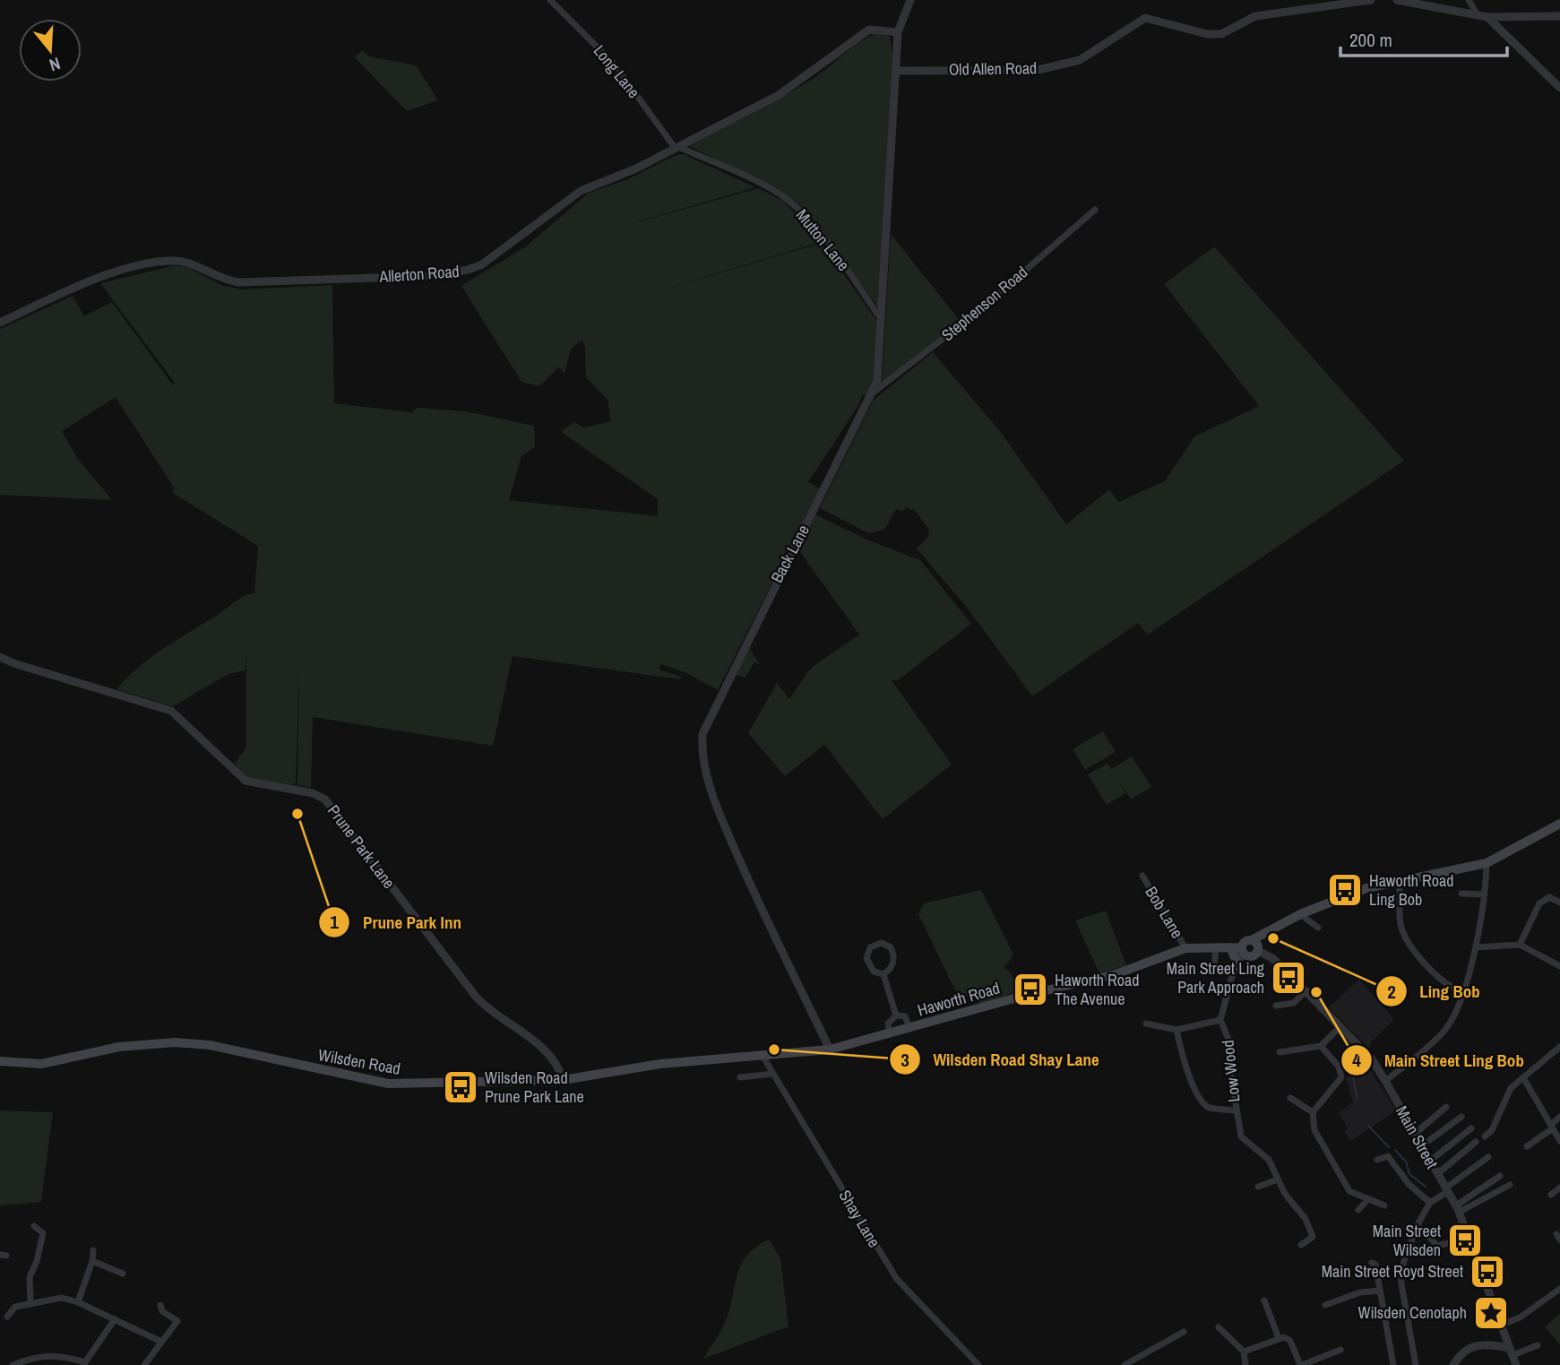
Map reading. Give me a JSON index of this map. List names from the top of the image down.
{
  "streets": {
    "main road": ["Haworth Road", "Wilsden Road"],
    "street": [
      "Old Allen Road",
      "Long Lane",
      "Mutton Lane",
      "Allerton Road",
      "Stephenson Road",
      "Back Lane",
      "Prune Park Lane",
      "Bob Lane",
      "Low Wood",
      "Main Street",
      "Shay Lane"
    ]
  },
  "crossings": [
    ["Old Allen Road", "Back Lane"],
    ["Long Lane", "Mutton Lane"],
    ["Long Lane", "Allerton Road"],
    ["Mutton Lane", "Allerton Road"],
    ["Mutton Lane", "Back Lane"],
    ["Allerton Road", "Back Lane"],
    ["Stephenson Road", "Back Lane"],
    ["Back Lane", "Haworth Road"],
    ["Back Lane", "Wilsden Road"],
    ["Prune Park Lane", "Wilsden Road"],
    ["Bob Lane", "Haworth Road"],
    ["Haworth Road", "Wilsden Road"],
    ["Haworth Road", "Low Wood"],
    ["Haworth Road", "Main Street"],
    ["Wilsden Road", "Shay Lane"],
    ["Low Wood", "Main Street"]
  ],
  "places": {
    "other": [
      "Prune Park Inn",
      "Ling Bob",
      "Main Street Ling Bob",
      "Wilsden Road Shay Lane"
    ],
    "bus stop": [
      "Haworth Road Ling Bob",
      "Main Street Ling Park Approach",
      "Haworth Road The Avenue",
      "Wilsden Road Prune Park Lane",
      "Main Street Wilsden",
      "Main Street Royd Street"
    ],
    "place": ["Wilsden Cenotaph"]
  },
  "scale_bar": "200 m",
  "north": "bottom"
}
